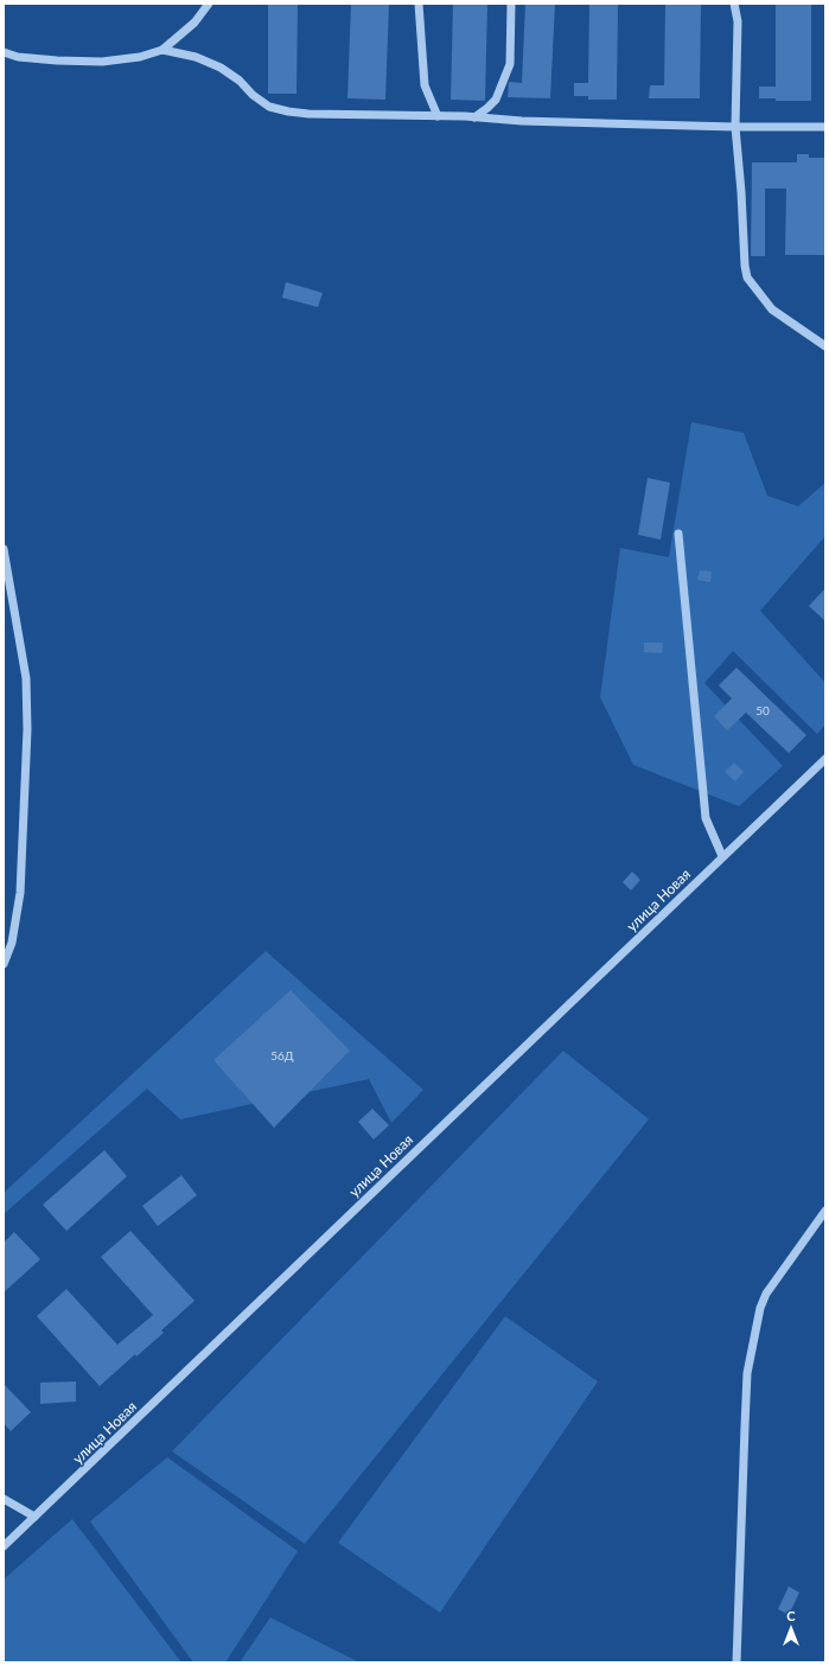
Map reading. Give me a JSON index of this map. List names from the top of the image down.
{
  "streets": {
    "street": ["улица Новая"]
  },
  "house_numbers": ["50", "56Д"],
  "north": "top"
}
